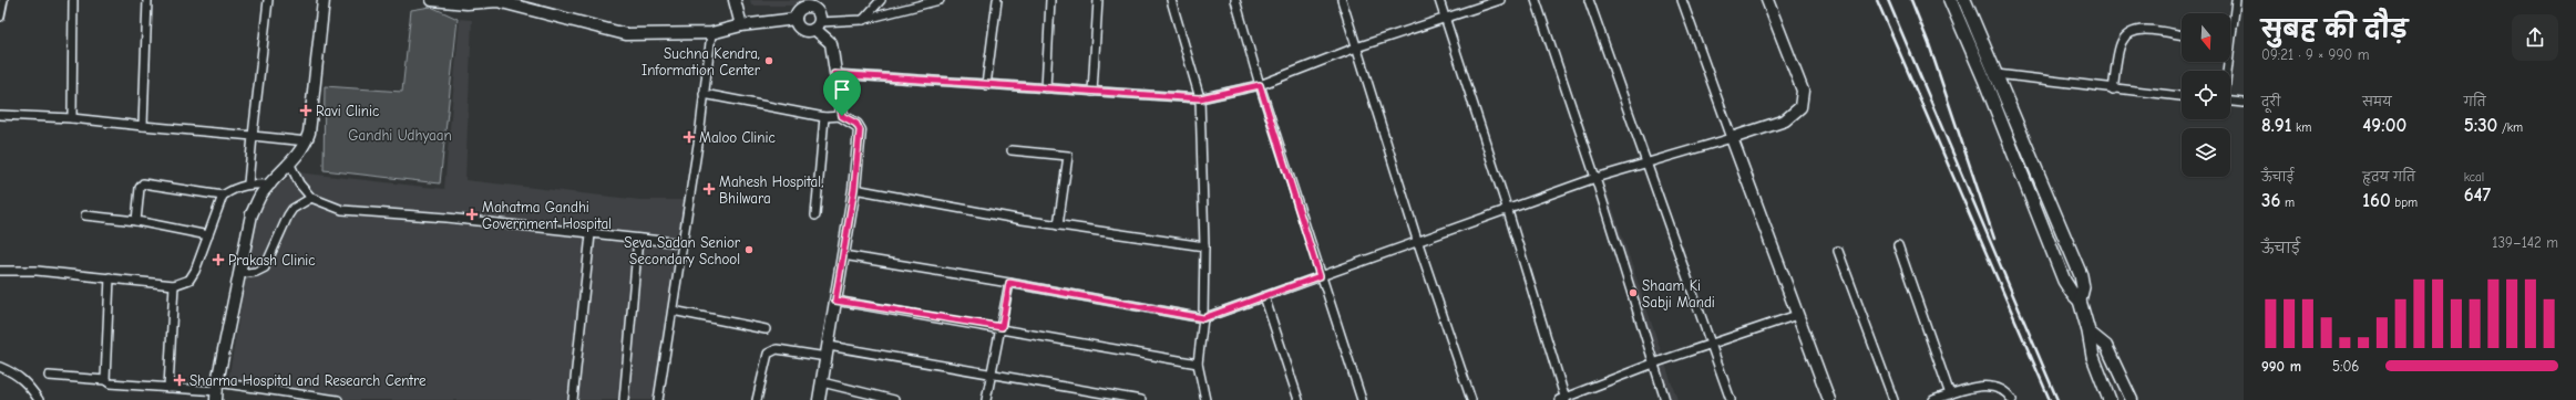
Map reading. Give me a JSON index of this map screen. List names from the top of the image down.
{
  "parks": ["Gandhi Udhyaan"],
  "places": {
    "other": ["Suchna Kendra, Information Center", "Seva Sadan Senior Secondary School", "Shaam Ki Sabji Mandi"],
    "health": [
      "Ravi Clinic",
      "Maloo Clinic",
      "Mahesh Hospital, Bhilwara",
      "Mahatma Gandhi Government Hospital",
      "Prakash Clinic",
      "Sharma Hospital and Research Centre"
    ]
  },
  "north": "bottom",
  "page": {
    "heading": ["सुबह की दौड़", "09:21 · 9 × 990 m"],
    "stats": [
      ["दूरी", "8.91 km"],
      ["समय", "49:00"],
      ["गति", "5:30 /km"],
      ["ऊँचाई", "36 m"],
      ["हृदय गति", "160 bpm"],
      ["kcal", "647"]
    ],
    "chart": ["ऊँचाई", "139–142 m"],
    "list": [
      {
        "name": "990 m",
        "note": "5:06"
      }
    ]
  }
}
